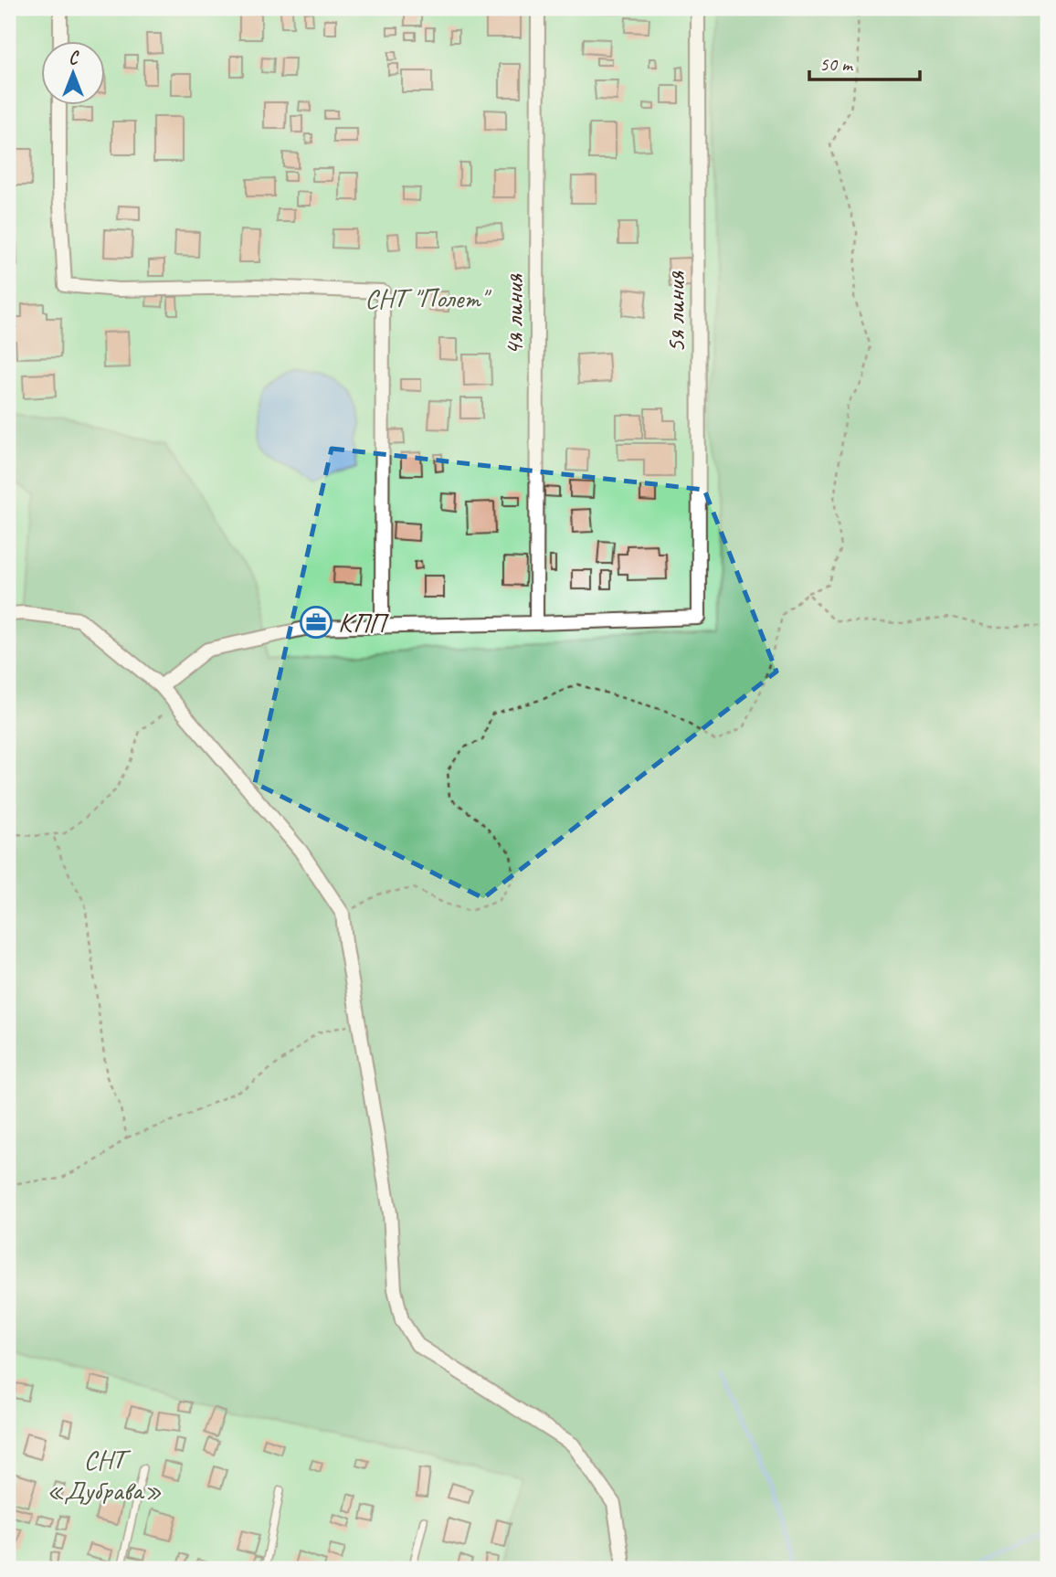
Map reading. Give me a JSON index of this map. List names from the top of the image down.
{
  "streets": {
    "street": ["5я линия", "4я линия"]
  },
  "crossings": [
    ["5я линия", "4я линия"]
  ],
  "parks": ["СНТ \"Полет\"", "СНТ «Дубрава»"],
  "places": {
    "office": ["КПП"]
  },
  "scale_bar": "50 m",
  "north": "top"
}
